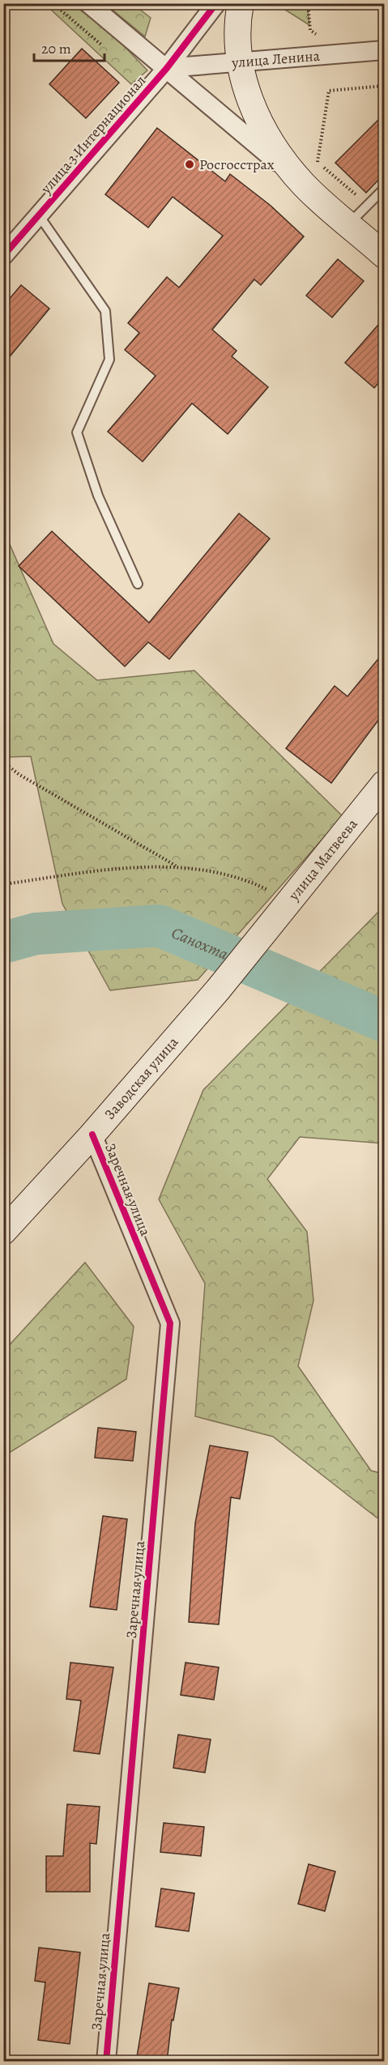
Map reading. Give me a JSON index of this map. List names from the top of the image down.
{
  "streets": {
    "main road": ["улица Матвеева", "Заводская улица"],
    "street": ["улица Ленина", "улица 3 Интернационал", "Заречная улица"]
  },
  "crossings": [
    ["улица Ленина", "улица 3 Интернационал"],
    ["улица Матвеева", "Заводская улица"],
    ["Заводская улица", "Заречная улица"]
  ],
  "water": ["Санохта"],
  "places": ["Росгосстрах"],
  "scale_bar": "20 m"
}
